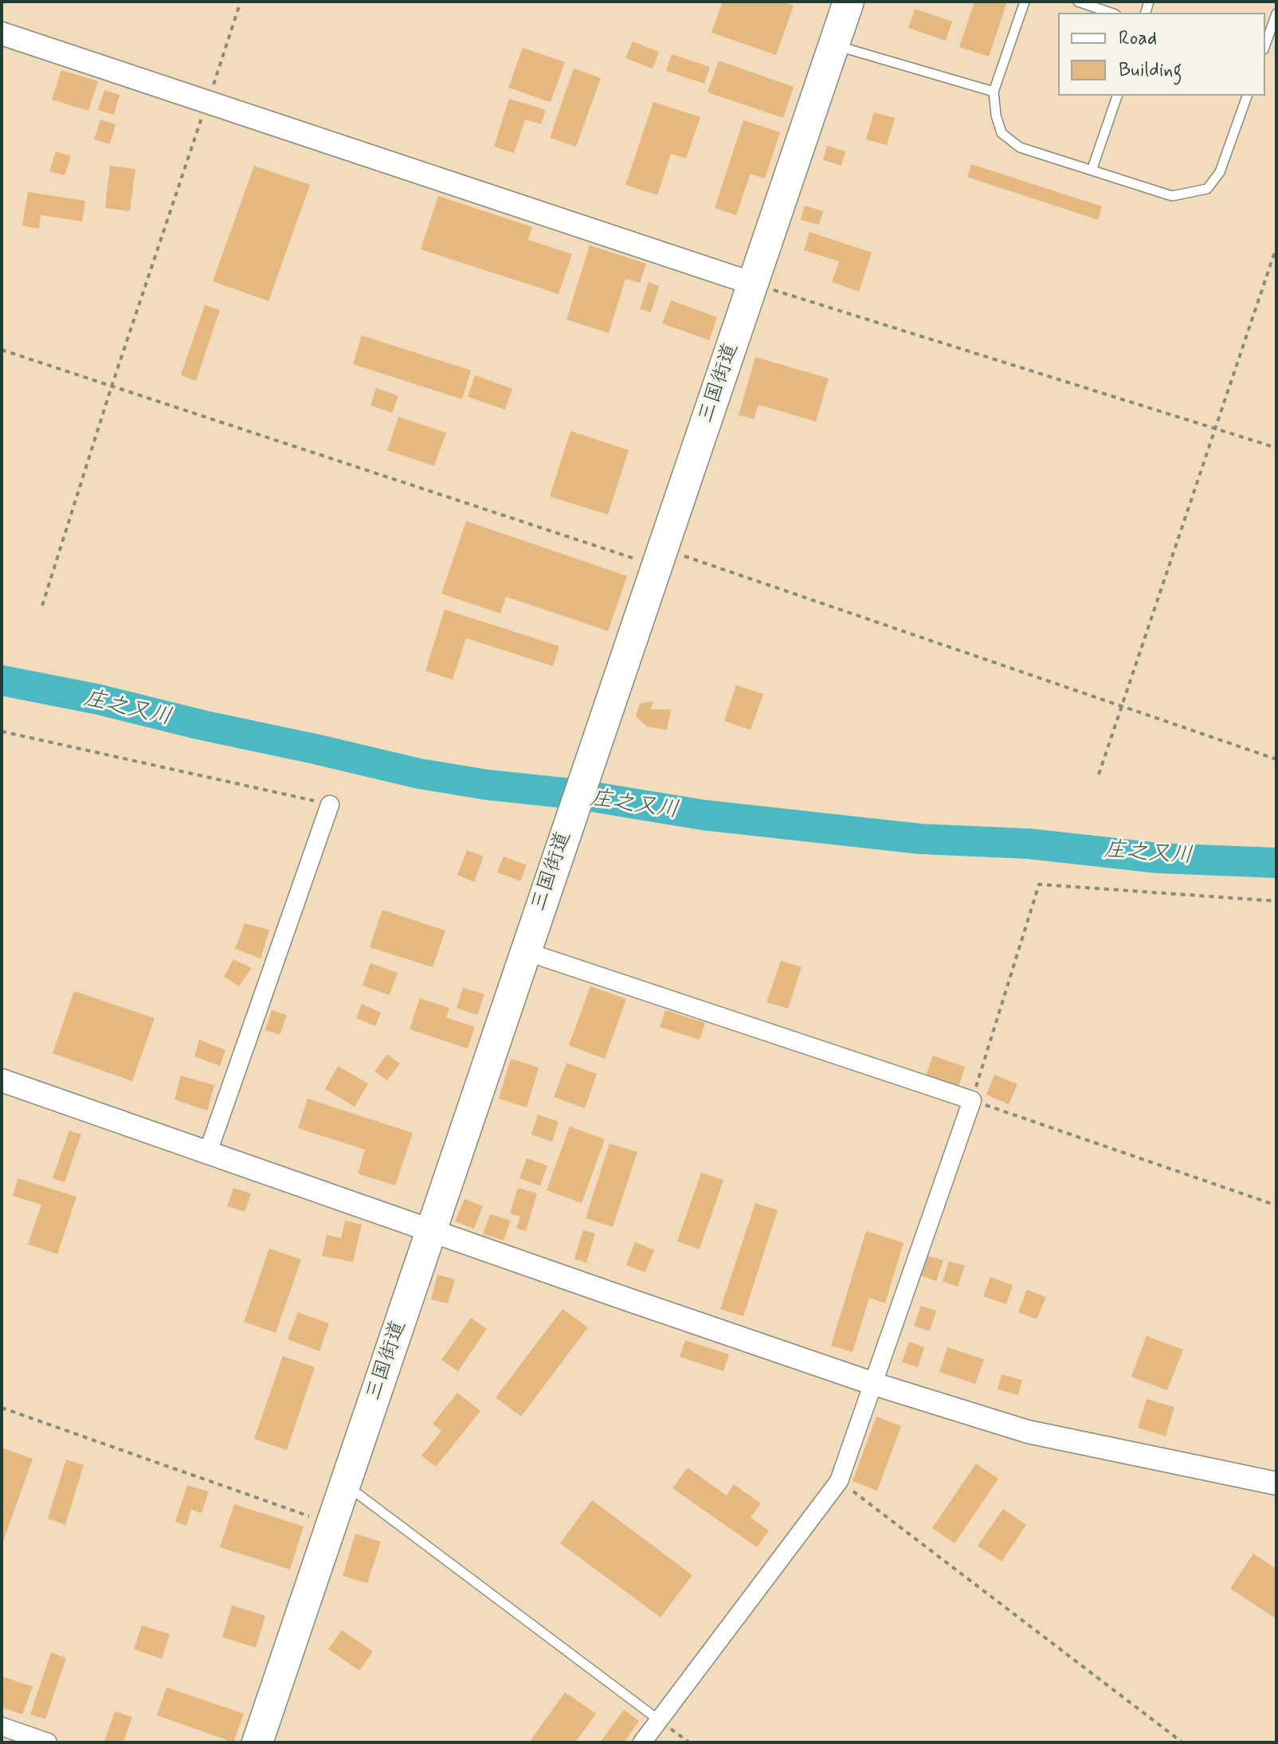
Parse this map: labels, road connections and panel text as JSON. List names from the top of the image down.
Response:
{
  "streets": {
    "highway": ["三国街道"]
  },
  "water": ["庄之又川"],
  "legend": ["Road", "Building"]
}
